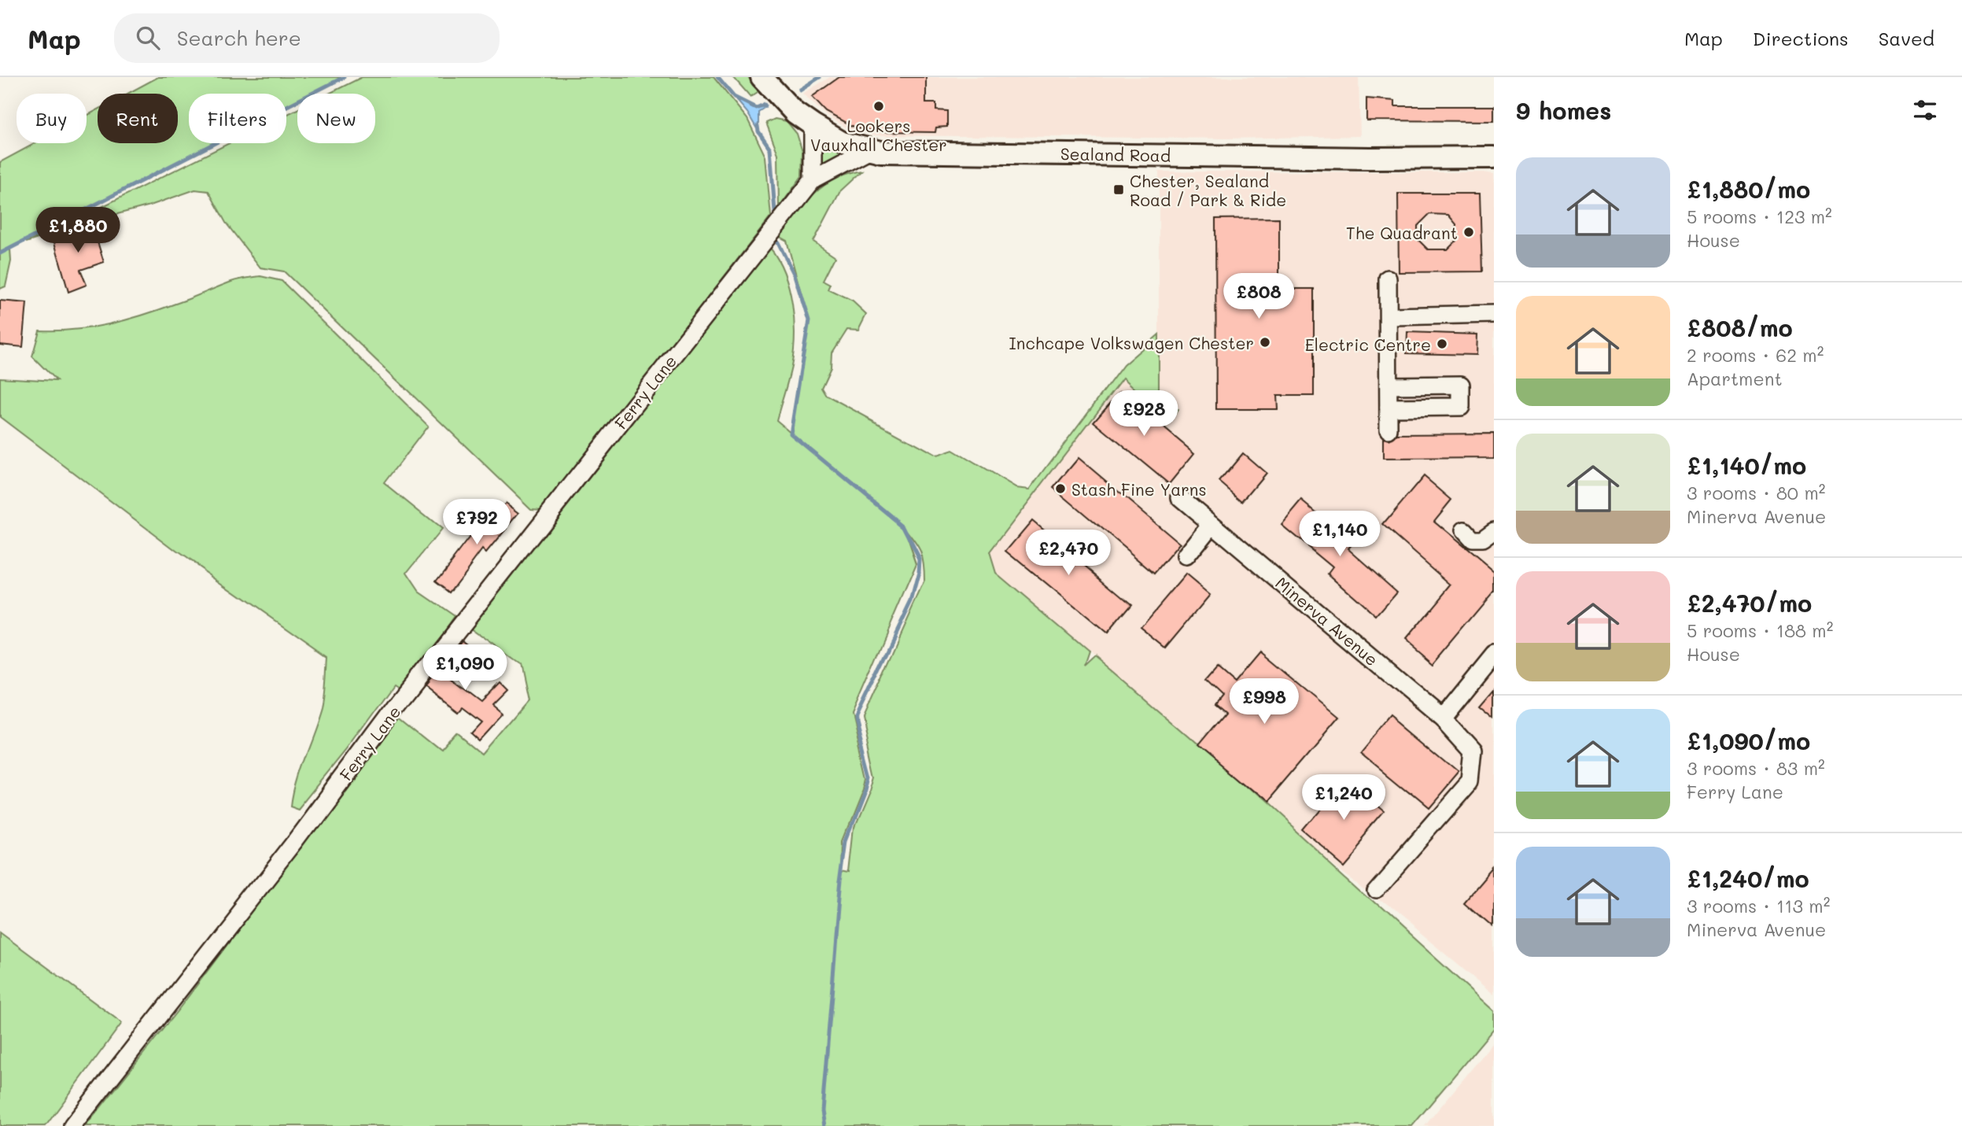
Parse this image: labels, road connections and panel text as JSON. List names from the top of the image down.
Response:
{
  "streets": {
    "main road": ["Sealand Road"],
    "street": ["Ferry Lane", "Minerva Avenue"]
  },
  "crossings": [
    ["Sealand Road", "Ferry Lane"]
  ],
  "places": {
    "other": [
      "Lookers Vauxhall Chester",
      "The Quadrant",
      "Inchcape Volkswagen Chester",
      "Electric Centre",
      "Stash Fine Yarns"
    ],
    "transit": ["Chester, Sealand Road / Park & Ride"]
  },
  "page": {
    "header": "Map",
    "search": "Search here",
    "nav": ["Map", "Directions", "Saved"],
    "heading": "9 homes",
    "chip": [
      "Buy",
      "Rent",
      "Filters",
      "New"
    ],
    "list": [
      {
        "name": "£1,880/mo",
        "note": "5 rooms · 123 m² · House"
      },
      {
        "name": "£808/mo",
        "note": "2 rooms · 62 m² · Apartment"
      },
      {
        "name": "£1,140/mo",
        "note": "3 rooms · 80 m² · Minerva Avenue"
      },
      {
        "name": "£2,470/mo",
        "note": "5 rooms · 188 m² · House"
      },
      {
        "name": "£1,090/mo",
        "note": "3 rooms · 83 m² · Ferry Lane"
      },
      {
        "name": "£1,240/mo",
        "note": "3 rooms · 113 m² · Minerva Avenue"
      }
    ],
    "price": [
      "£1,880",
      "£808",
      "£928",
      "£792",
      "£1,140",
      "£2,470",
      "£1,090",
      "£998",
      "£1,240"
    ]
  }
}
